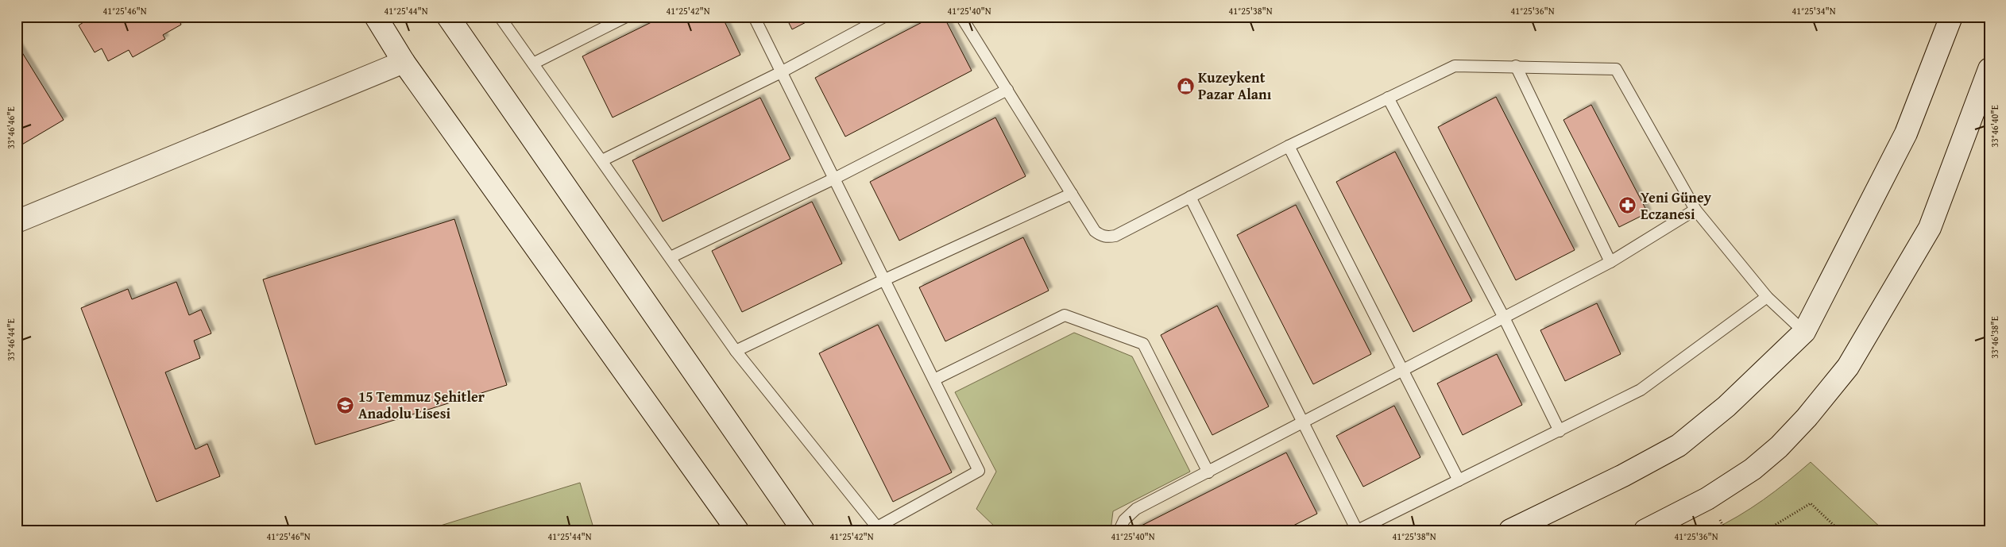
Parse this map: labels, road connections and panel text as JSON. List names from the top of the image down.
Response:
{
  "places": {
    "shop": ["Kuzeykent Pazar Alanı"],
    "pharmacy": ["Yeni Güney Eczanesi"],
    "school or university": ["15 Temmuz Şehitler Anadolu Lisesi"]
  },
  "coordinates": [
    "41°25'46\"N",
    "41°25'44\"N",
    "41°25'42\"N",
    "41°25'40\"N",
    "41°25'38\"N",
    "41°25'36\"N",
    "41°25'34\"N",
    "33°46'40\"E",
    "33°46'46\"E",
    "33°46'38\"E",
    "33°46'44\"E"
  ]
}
